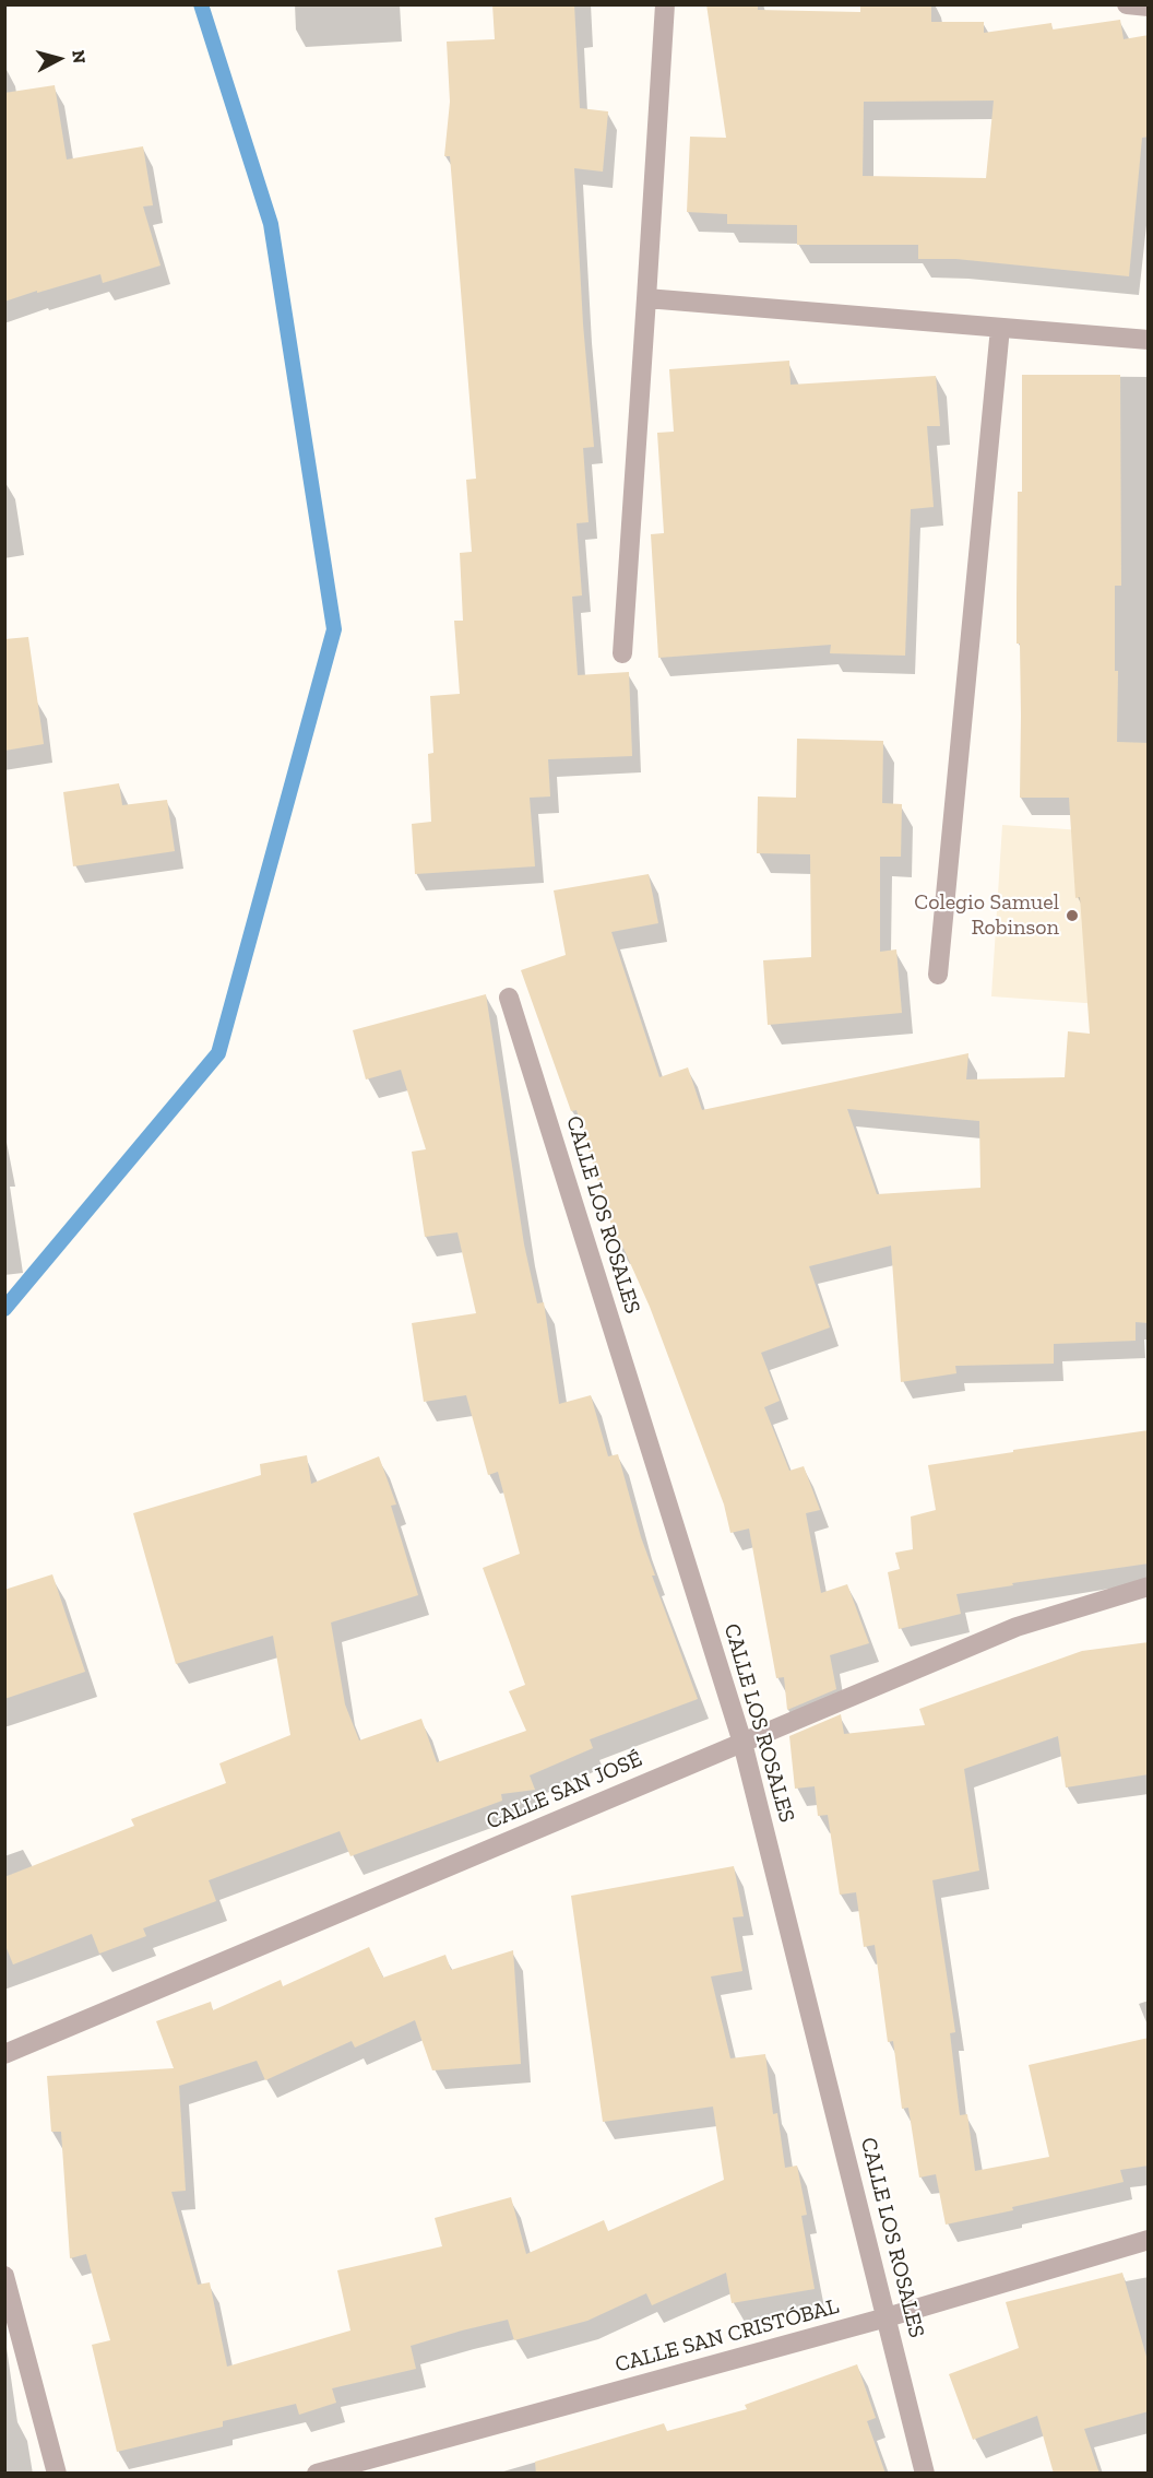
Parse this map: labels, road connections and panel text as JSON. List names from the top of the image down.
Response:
{
  "streets": {
    "street": ["CALLE LOS ROSALES", "CALLE SAN JOSÉ", "CALLE SAN CRISTÓBAL"]
  },
  "crossings": [
    ["CALLE LOS ROSALES", "CALLE SAN JOSÉ"],
    ["CALLE LOS ROSALES", "CALLE SAN CRISTÓBAL"]
  ],
  "places": ["Colegio Samuel Robinson"],
  "north": "right"
}
